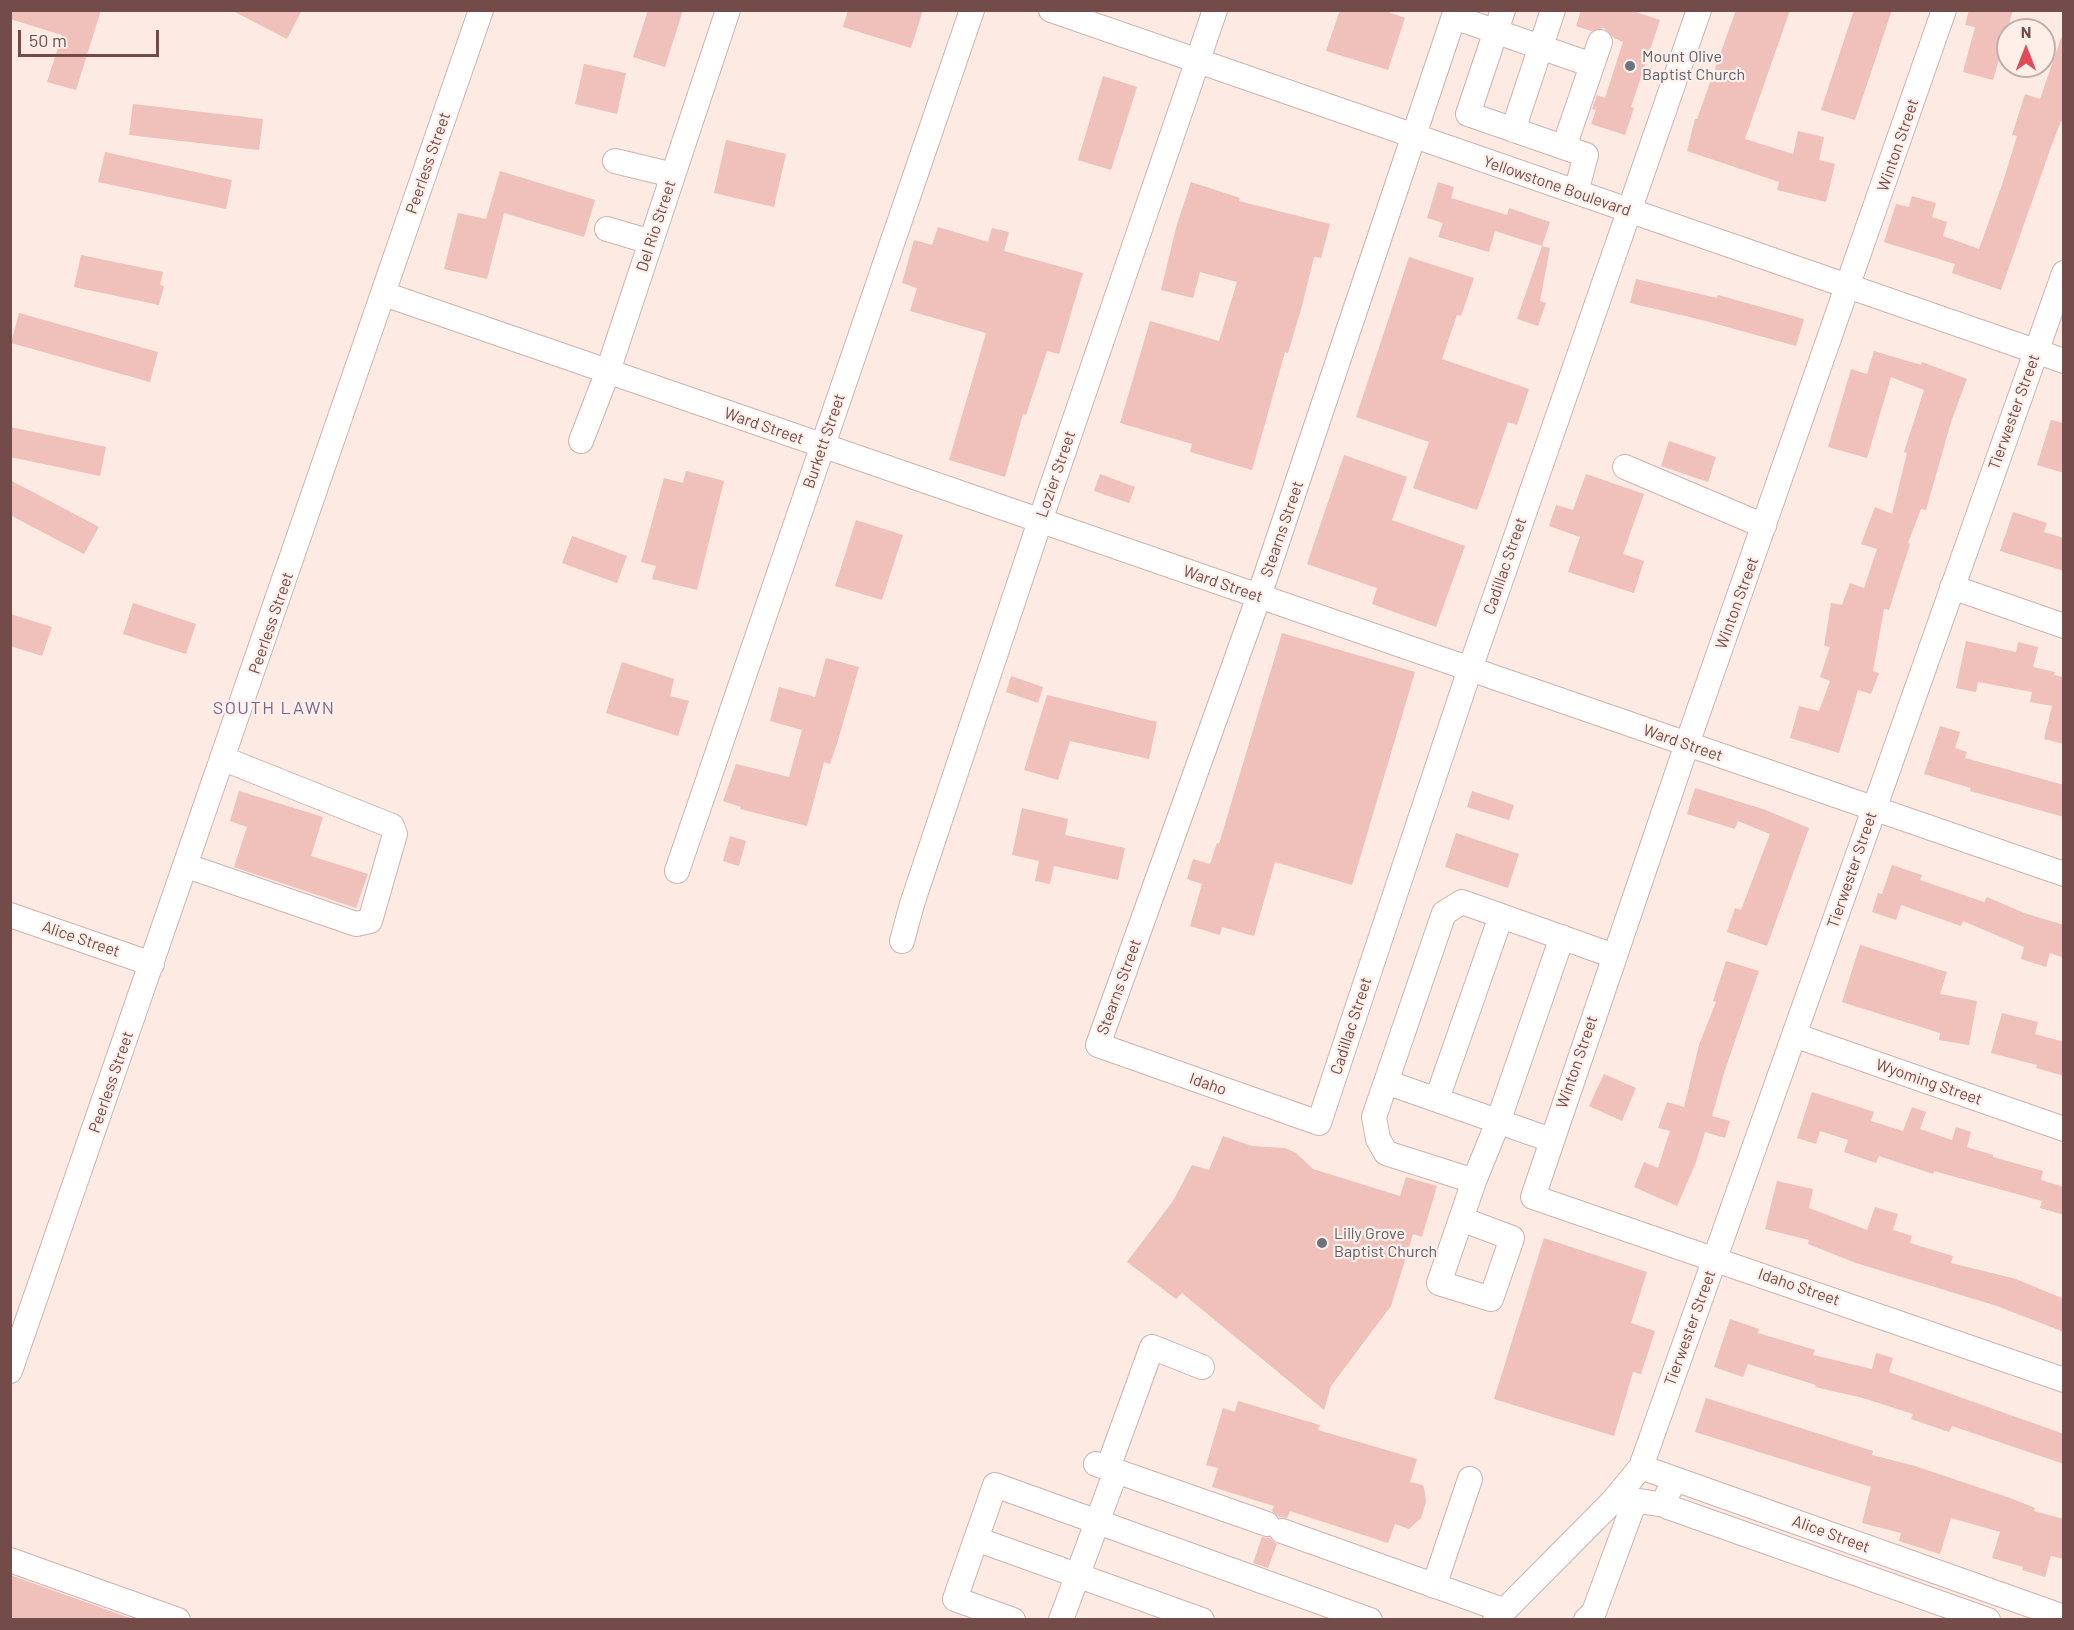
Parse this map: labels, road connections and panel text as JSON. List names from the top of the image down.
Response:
{
  "streets": {
    "street": [
      "Winton Street",
      "Peerless Street",
      "Yellowstone Boulevard",
      "Del Rio Street",
      "Tierwester Street",
      "Ward Street",
      "Burkett Street",
      "Lozier Street",
      "Stearns Street",
      "Cadillac Street",
      "Alice Street",
      "Wyoming Street",
      "Idaho",
      "Idaho Street"
    ]
  },
  "crossings": [
    ["Winton Street", "Yellowstone Boulevard"],
    ["Winton Street", "Ward Street"],
    ["Winton Street", "Idaho Street"],
    ["Peerless Street", "Ward Street"],
    ["Peerless Street", "Alice Street"],
    ["Yellowstone Boulevard", "Tierwester Street"],
    ["Yellowstone Boulevard", "Lozier Street"],
    ["Yellowstone Boulevard", "Stearns Street"],
    ["Yellowstone Boulevard", "Cadillac Street"],
    ["Del Rio Street", "Ward Street"],
    ["Tierwester Street", "Ward Street"],
    ["Tierwester Street", "Alice Street"],
    ["Tierwester Street", "Wyoming Street"],
    ["Tierwester Street", "Idaho Street"],
    ["Ward Street", "Burkett Street"],
    ["Ward Street", "Lozier Street"],
    ["Ward Street", "Stearns Street"],
    ["Ward Street", "Cadillac Street"],
    ["Stearns Street", "Idaho"],
    ["Cadillac Street", "Idaho"]
  ],
  "districts": ["SOUTH LAWN"],
  "places": ["Mount Olive Baptist Church", "Lilly Grove Baptist Church"],
  "scale_bar": "50 m",
  "north": "top"
}
